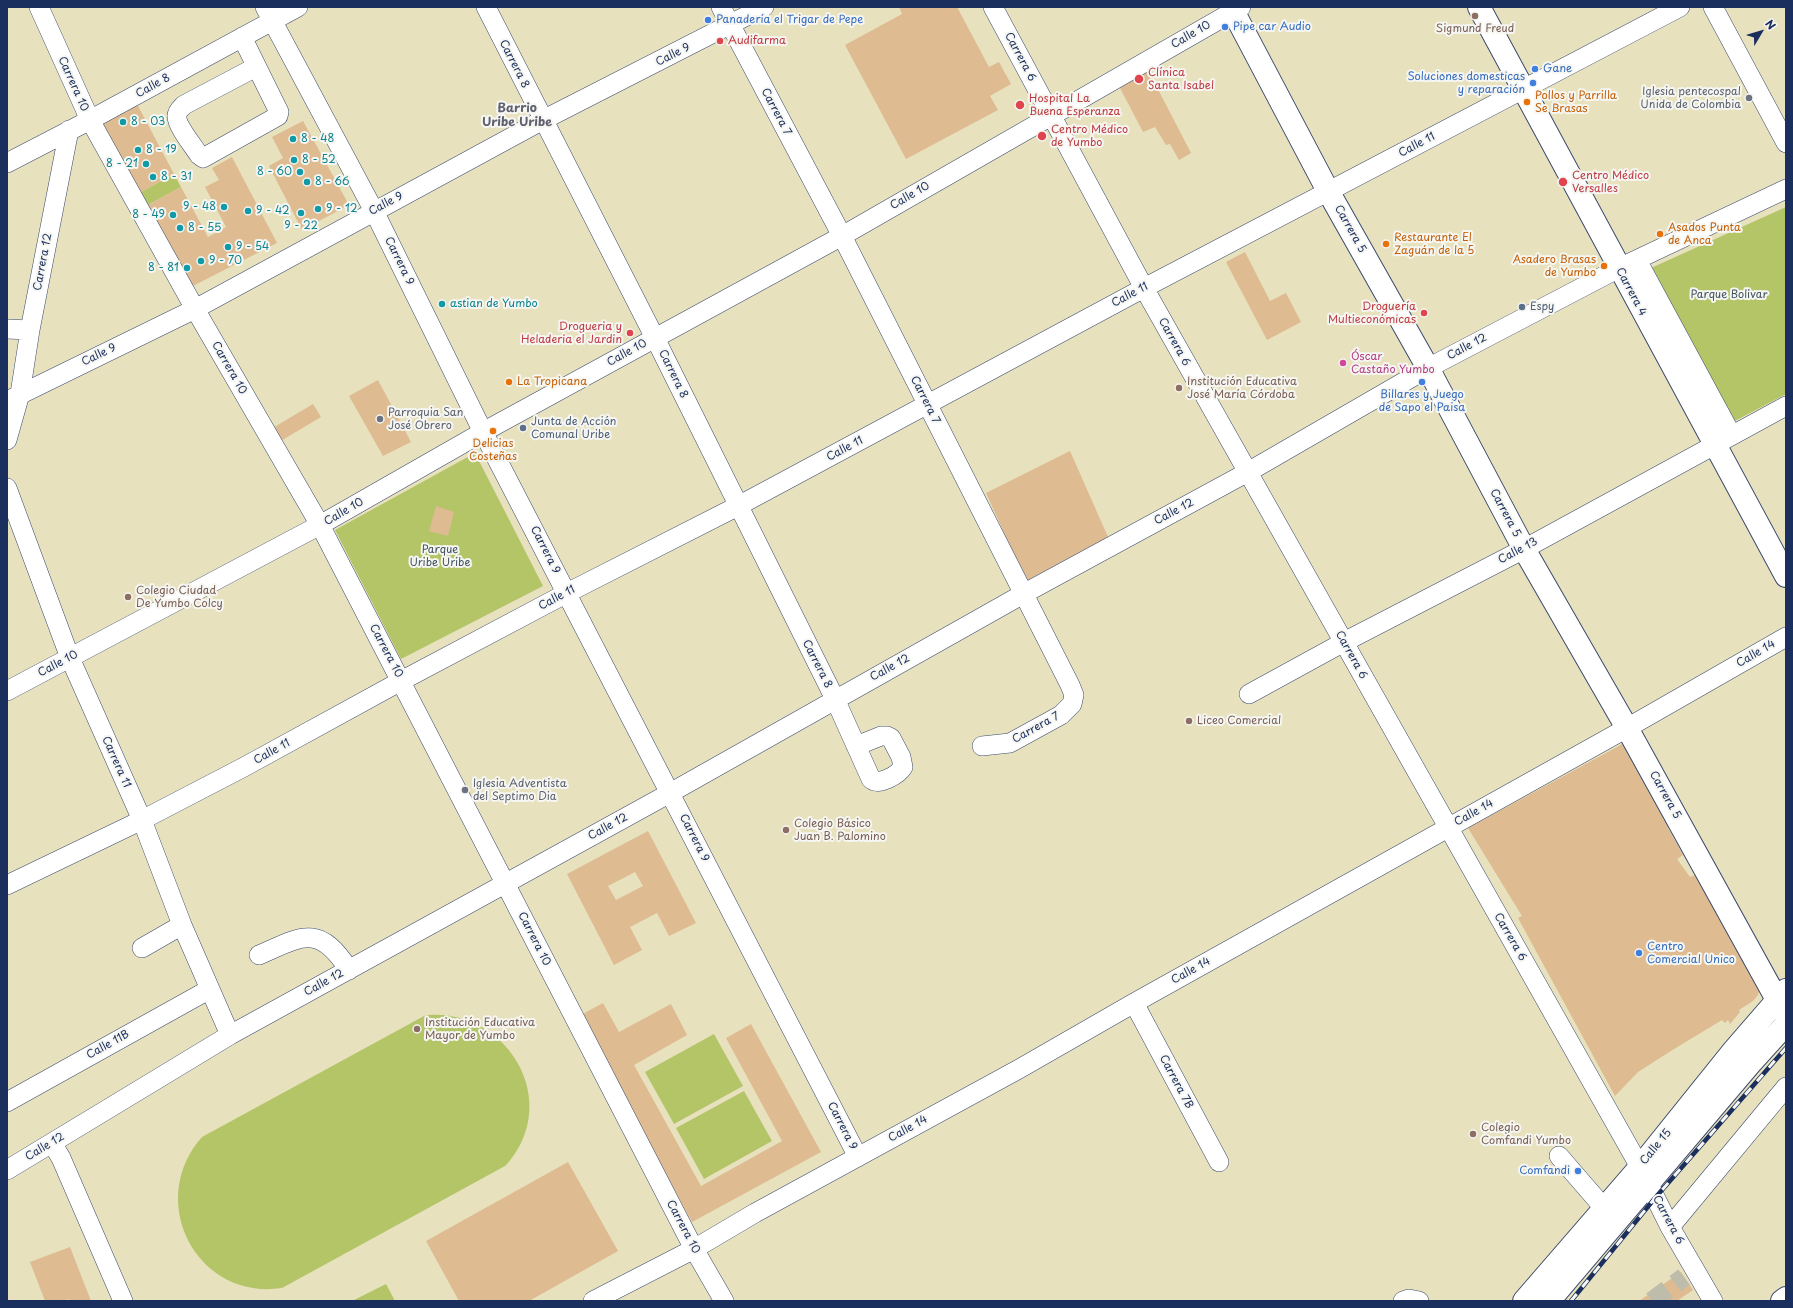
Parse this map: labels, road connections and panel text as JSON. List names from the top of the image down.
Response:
{
  "streets": {
    "main road": ["Carrera 5", "Carrera 4", "Calle 15"],
    "street": [
      "Calle 10",
      "Calle 9",
      "Carrera 6",
      "Carrera 8",
      "Carrera 10",
      "Calle 8",
      "Carrera 7",
      "Calle 11",
      "Carrera 9",
      "Carrera 12",
      "Calle 12",
      "Calle 13",
      "Calle 14",
      "Carrera 11",
      "Calle 11B",
      "Carrera 7B"
    ]
  },
  "crossings": [
    ["Calle 10", "Carrera 6"],
    ["Calle 10", "Carrera 8"],
    ["Calle 10", "Carrera 10"],
    ["Calle 10", "Carrera 7"],
    ["Calle 10", "Carrera 5"],
    ["Calle 10", "Carrera 9"],
    ["Calle 10", "Carrera 11"],
    ["Calle 9", "Carrera 8"],
    ["Calle 9", "Carrera 10"],
    ["Calle 9", "Carrera 7"],
    ["Calle 9", "Carrera 9"],
    ["Calle 9", "Carrera 12"],
    ["Carrera 6", "Calle 11"],
    ["Carrera 6", "Calle 12"],
    ["Carrera 6", "Calle 13"],
    ["Carrera 6", "Calle 14"],
    ["Carrera 6", "Calle 15"],
    ["Carrera 8", "Calle 11"],
    ["Carrera 8", "Calle 12"],
    ["Carrera 10", "Calle 8"],
    ["Carrera 10", "Calle 11"],
    ["Carrera 10", "Calle 12"],
    ["Carrera 10", "Calle 14"],
    ["Calle 8", "Carrera 9"],
    ["Calle 8", "Carrera 12"],
    ["Carrera 7", "Calle 11"],
    ["Carrera 7", "Calle 12"],
    ["Calle 11", "Carrera 5"],
    ["Calle 11", "Carrera 9"],
    ["Calle 11", "Carrera 4"],
    ["Calle 11", "Carrera 11"],
    ["Carrera 5", "Calle 12"],
    ["Carrera 5", "Calle 13"],
    ["Carrera 5", "Calle 14"],
    ["Carrera 5", "Calle 15"],
    ["Carrera 9", "Calle 12"],
    ["Carrera 9", "Calle 14"],
    ["Carrera 4", "Calle 12"],
    ["Carrera 4", "Calle 13"],
    ["Calle 12", "Carrera 11"],
    ["Calle 14", "Carrera 7B"],
    ["Carrera 11", "Calle 11B"]
  ],
  "districts": ["Barrio Uribe Uribe"],
  "parks": ["Parque Bolivar", "Parque Uribe Uribe"],
  "places": [
    "Sigmund Freud",
    "Panadería el Trigar de Pepe",
    "Pipe car Audio",
    "Audifarma",
    "Gane",
    "Clínica Santa Isabel",
    "Soluciones domesticas y reparación",
    "Iglesia pentecospal Unida de Colombia",
    "Pollos y Parrilla Se Brasas",
    "Hospital La Buena Esperanza",
    "8 - 03",
    "Centro Médico de Yumbo",
    "8 - 48",
    "8 - 19",
    "8 - 52",
    "8 - 21",
    "8 - 60",
    "8 - 31",
    "8 - 66",
    "Centro Médico Versalles",
    "9 - 48",
    "9 - 12",
    "9 - 42",
    "9 - 22",
    "8 - 49",
    "8 - 55",
    "Asados Punta de Anca",
    "Restaurante El Zaguán de la 5",
    "9 - 54",
    "9 - 70",
    "Asadero Brasas de Yumbo",
    "8 - 81",
    "astian de Yumbo",
    "Espy",
    "Droguería Multieconómicas",
    "Drogueria y Heladeria el Jardin",
    "Óscar Castaño Yumbo",
    "La Tropicana",
    "Billares y Juego de Sapo el Paisa",
    "Institución Educativa José María Córdoba",
    "Parroquia San José Obrero",
    "Junta de Acción Comunal Uribe",
    "Delicias Costeñas",
    "Colegio Ciudad De Yumbo Colcy",
    "Liceo Comercial",
    "Iglesia Adventista del Septimo Dia",
    "Colegio Básico Juan B. Palomino",
    "Centro Comercial Unico",
    "Institución Educativa Mayor de Yumbo",
    "Colegio Comfandi Yumbo",
    "Comfandi"
  ],
  "north": "top right"
}
